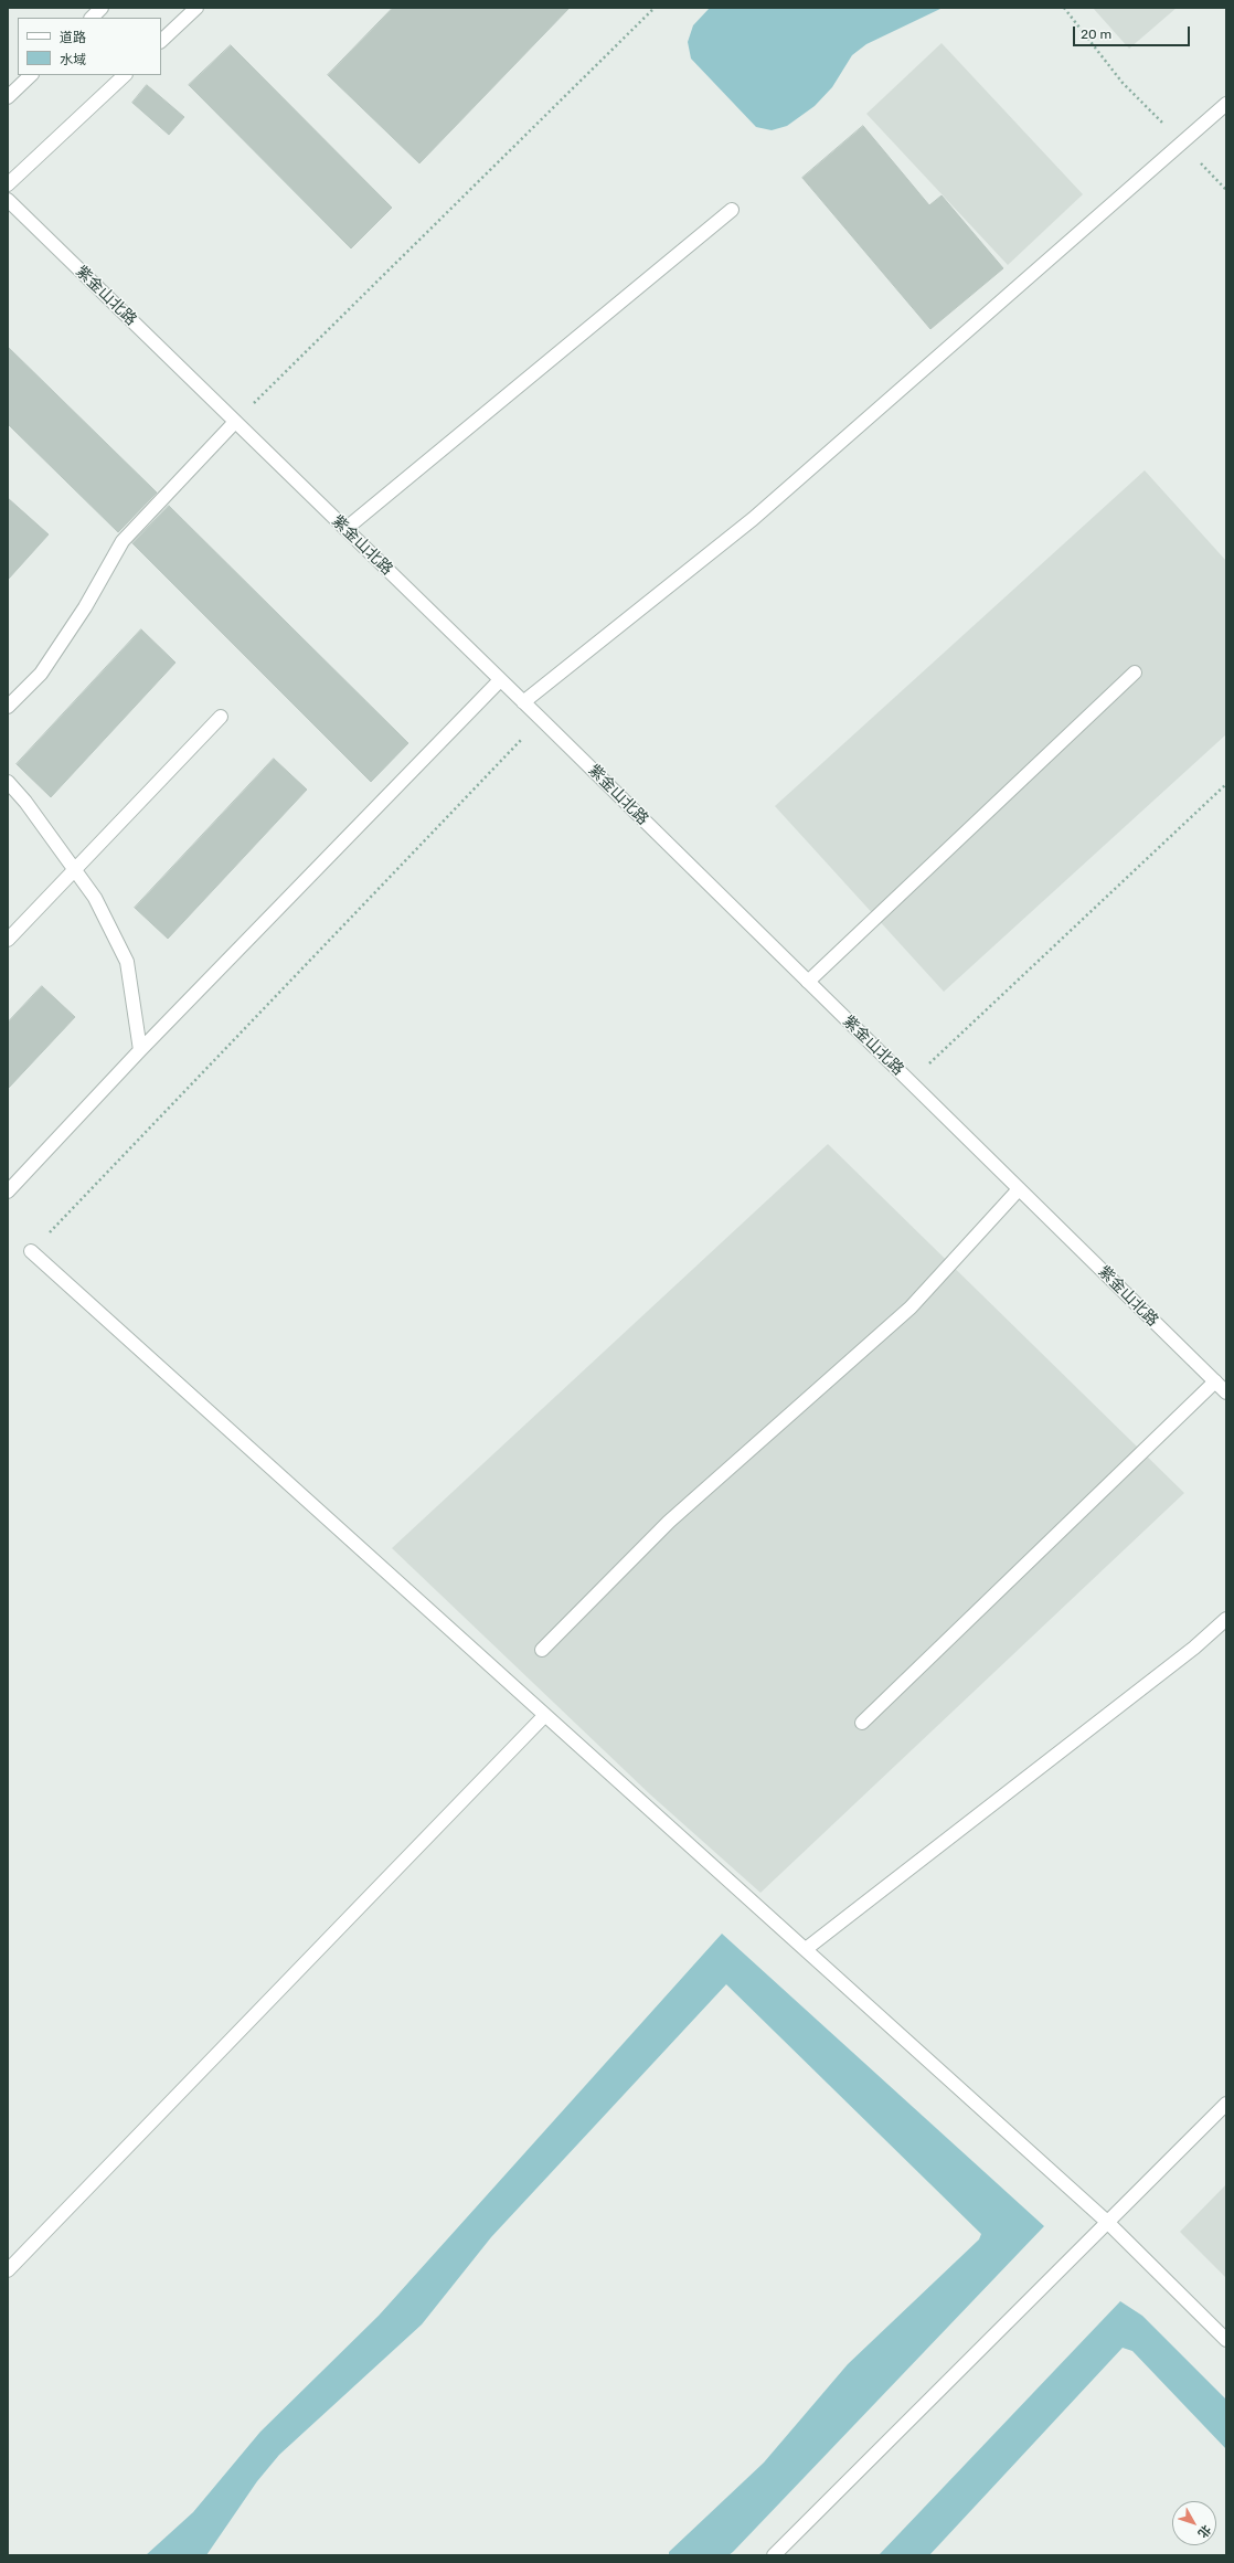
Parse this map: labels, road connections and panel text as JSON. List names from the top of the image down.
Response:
{
  "streets": {
    "street": ["紫金山北路"]
  },
  "legend": ["道路", "水域"],
  "scale_bar": "20 m",
  "north": "bottom right"
}
